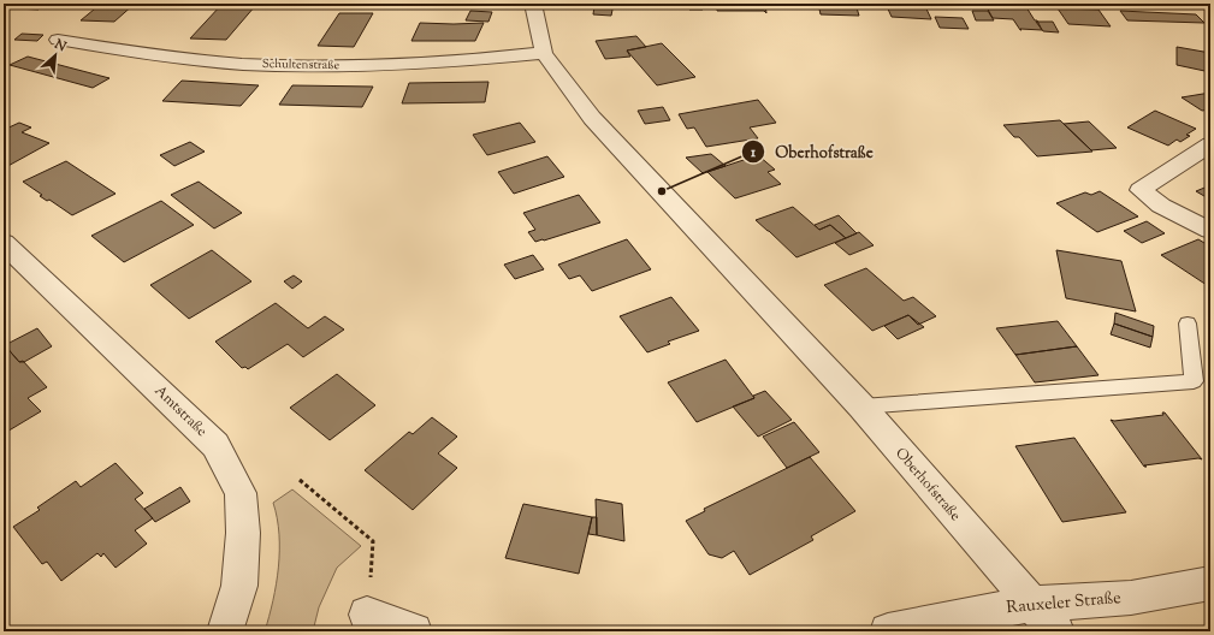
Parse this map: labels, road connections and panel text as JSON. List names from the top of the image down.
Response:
{
  "streets": {
    "street": [
      "Schultenstraße",
      "Amtstraße",
      "Oberhofstraße",
      "Rauxeler Straße"
    ]
  },
  "crossings": [
    ["Schultenstraße", "Oberhofstraße"],
    ["Oberhofstraße", "Rauxeler Straße"]
  ],
  "places": ["Oberhofstraße"],
  "north": "top right"
}
